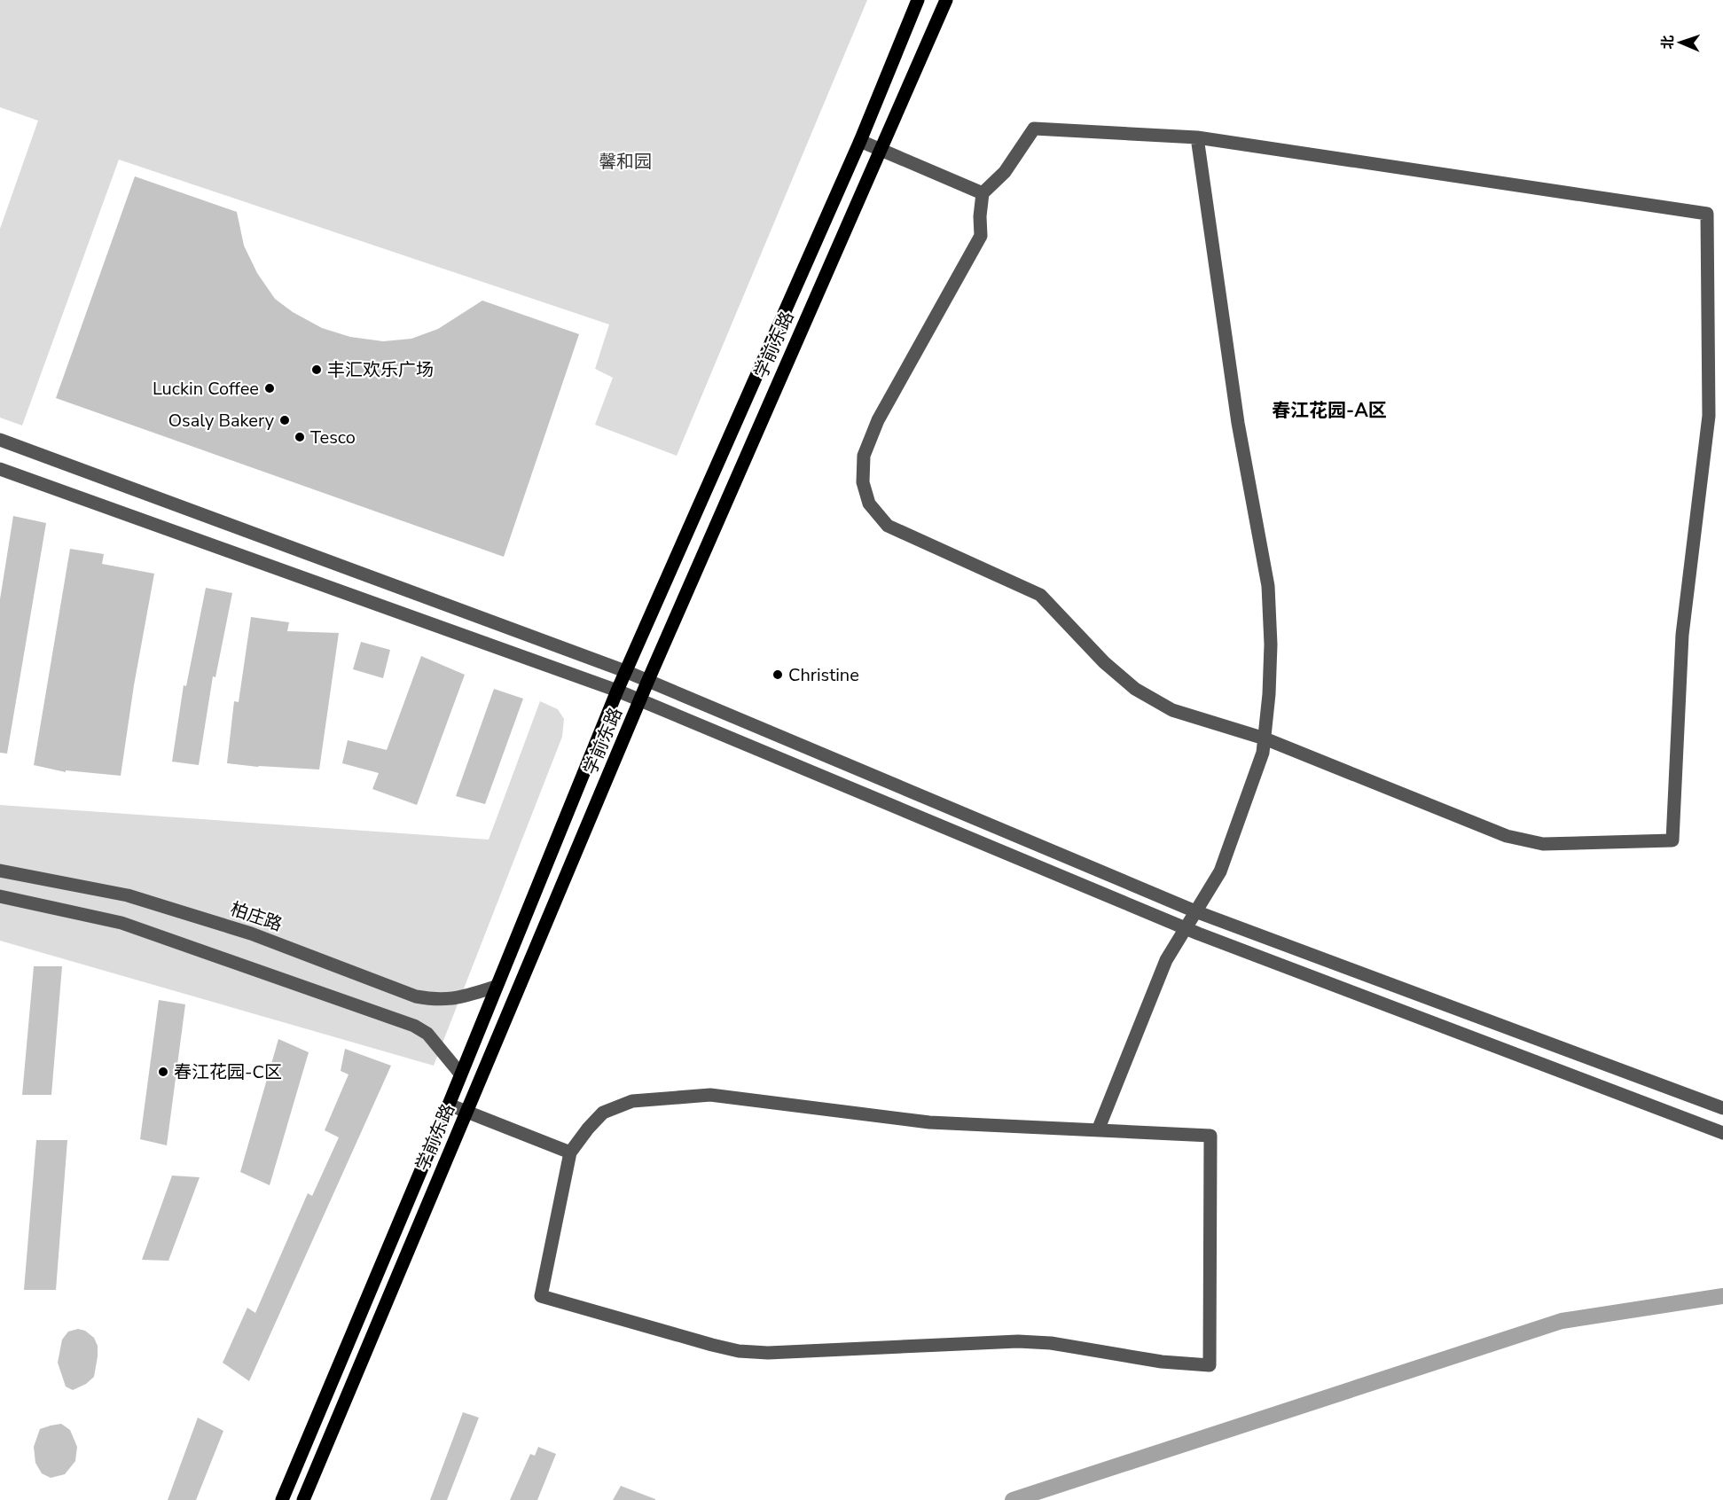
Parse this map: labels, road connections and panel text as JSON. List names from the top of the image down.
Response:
{
  "streets": {
    "main road": ["学前东路"],
    "street": ["柏庄路"]
  },
  "crossings": [
    ["学前东路", "柏庄路"]
  ],
  "districts": ["春江花园-A区"],
  "parks": ["馨和园"],
  "places": [
    "丰汇欢乐广场",
    "Luckin Coffee",
    "Osaly Bakery",
    "Tesco",
    "Christine",
    "春江花园-C区"
  ],
  "north": "left"
}
